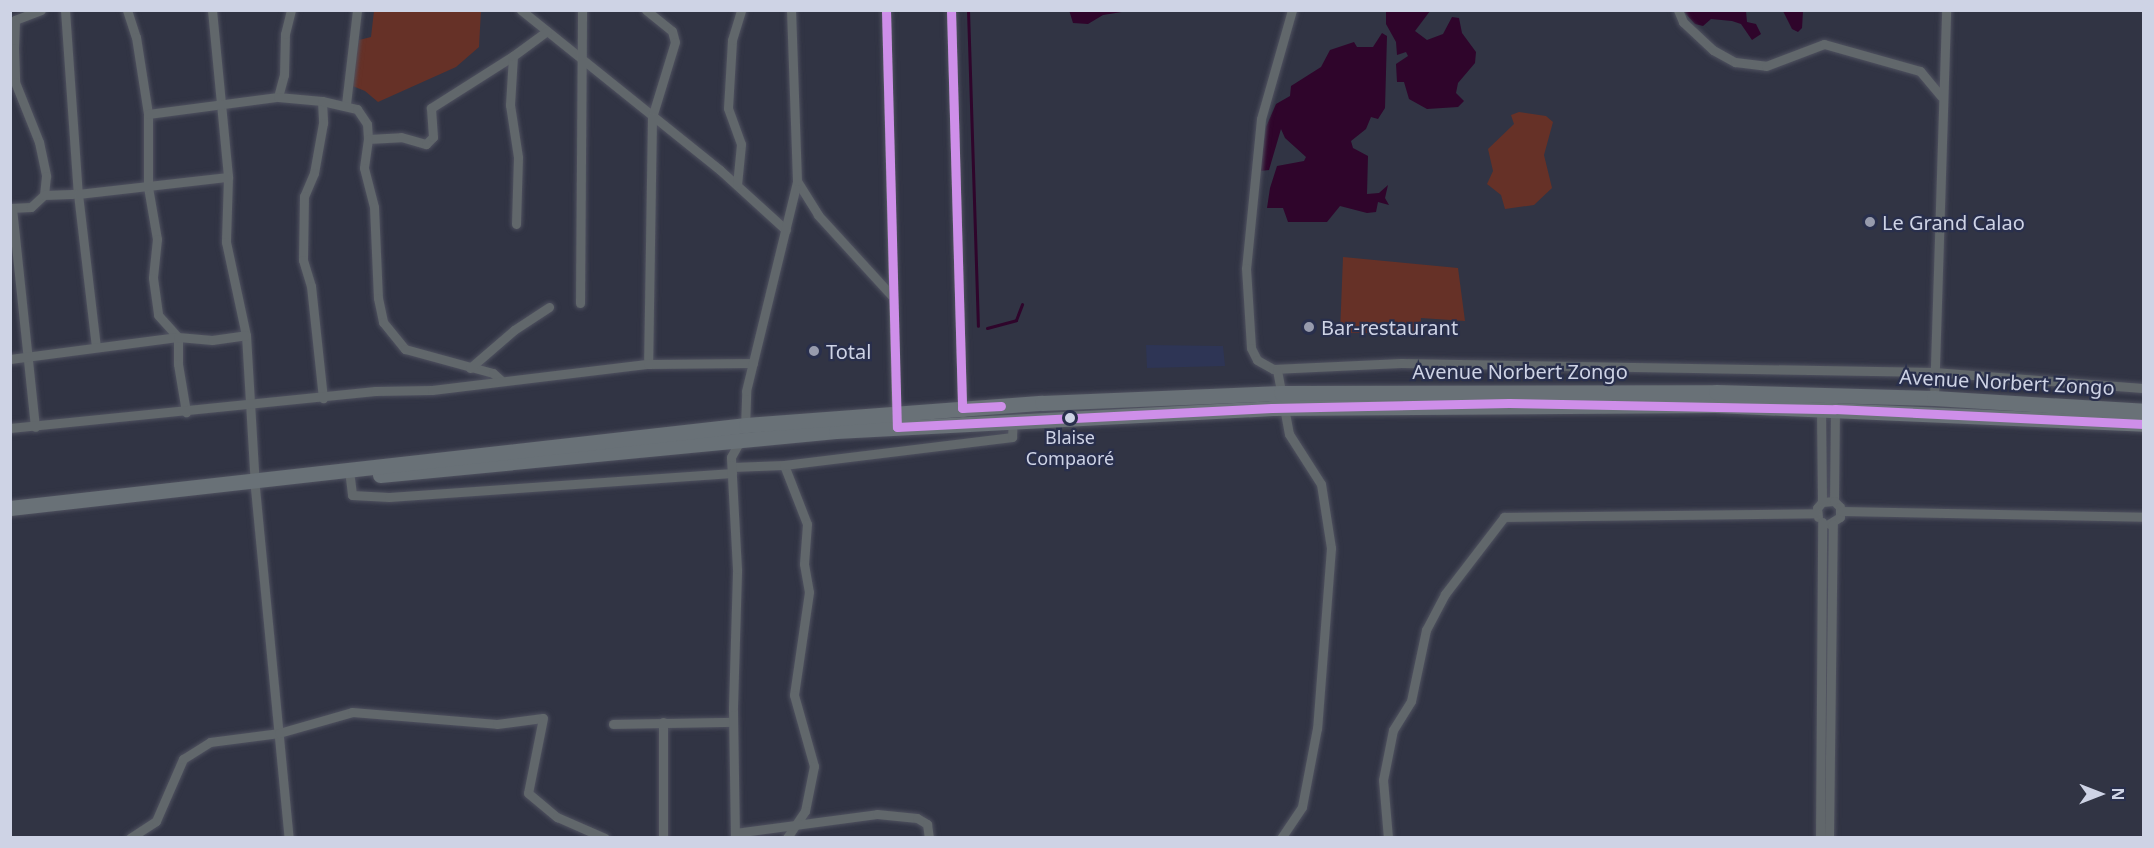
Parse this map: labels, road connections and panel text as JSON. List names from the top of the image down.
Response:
{
  "streets": {
    "main road": ["Avenue Norbert Zongo"]
  },
  "places": [
    "Le Grand Calao",
    "Bar-restaurant",
    "Total",
    "Blaise Compaoré"
  ],
  "north": "right"
}
